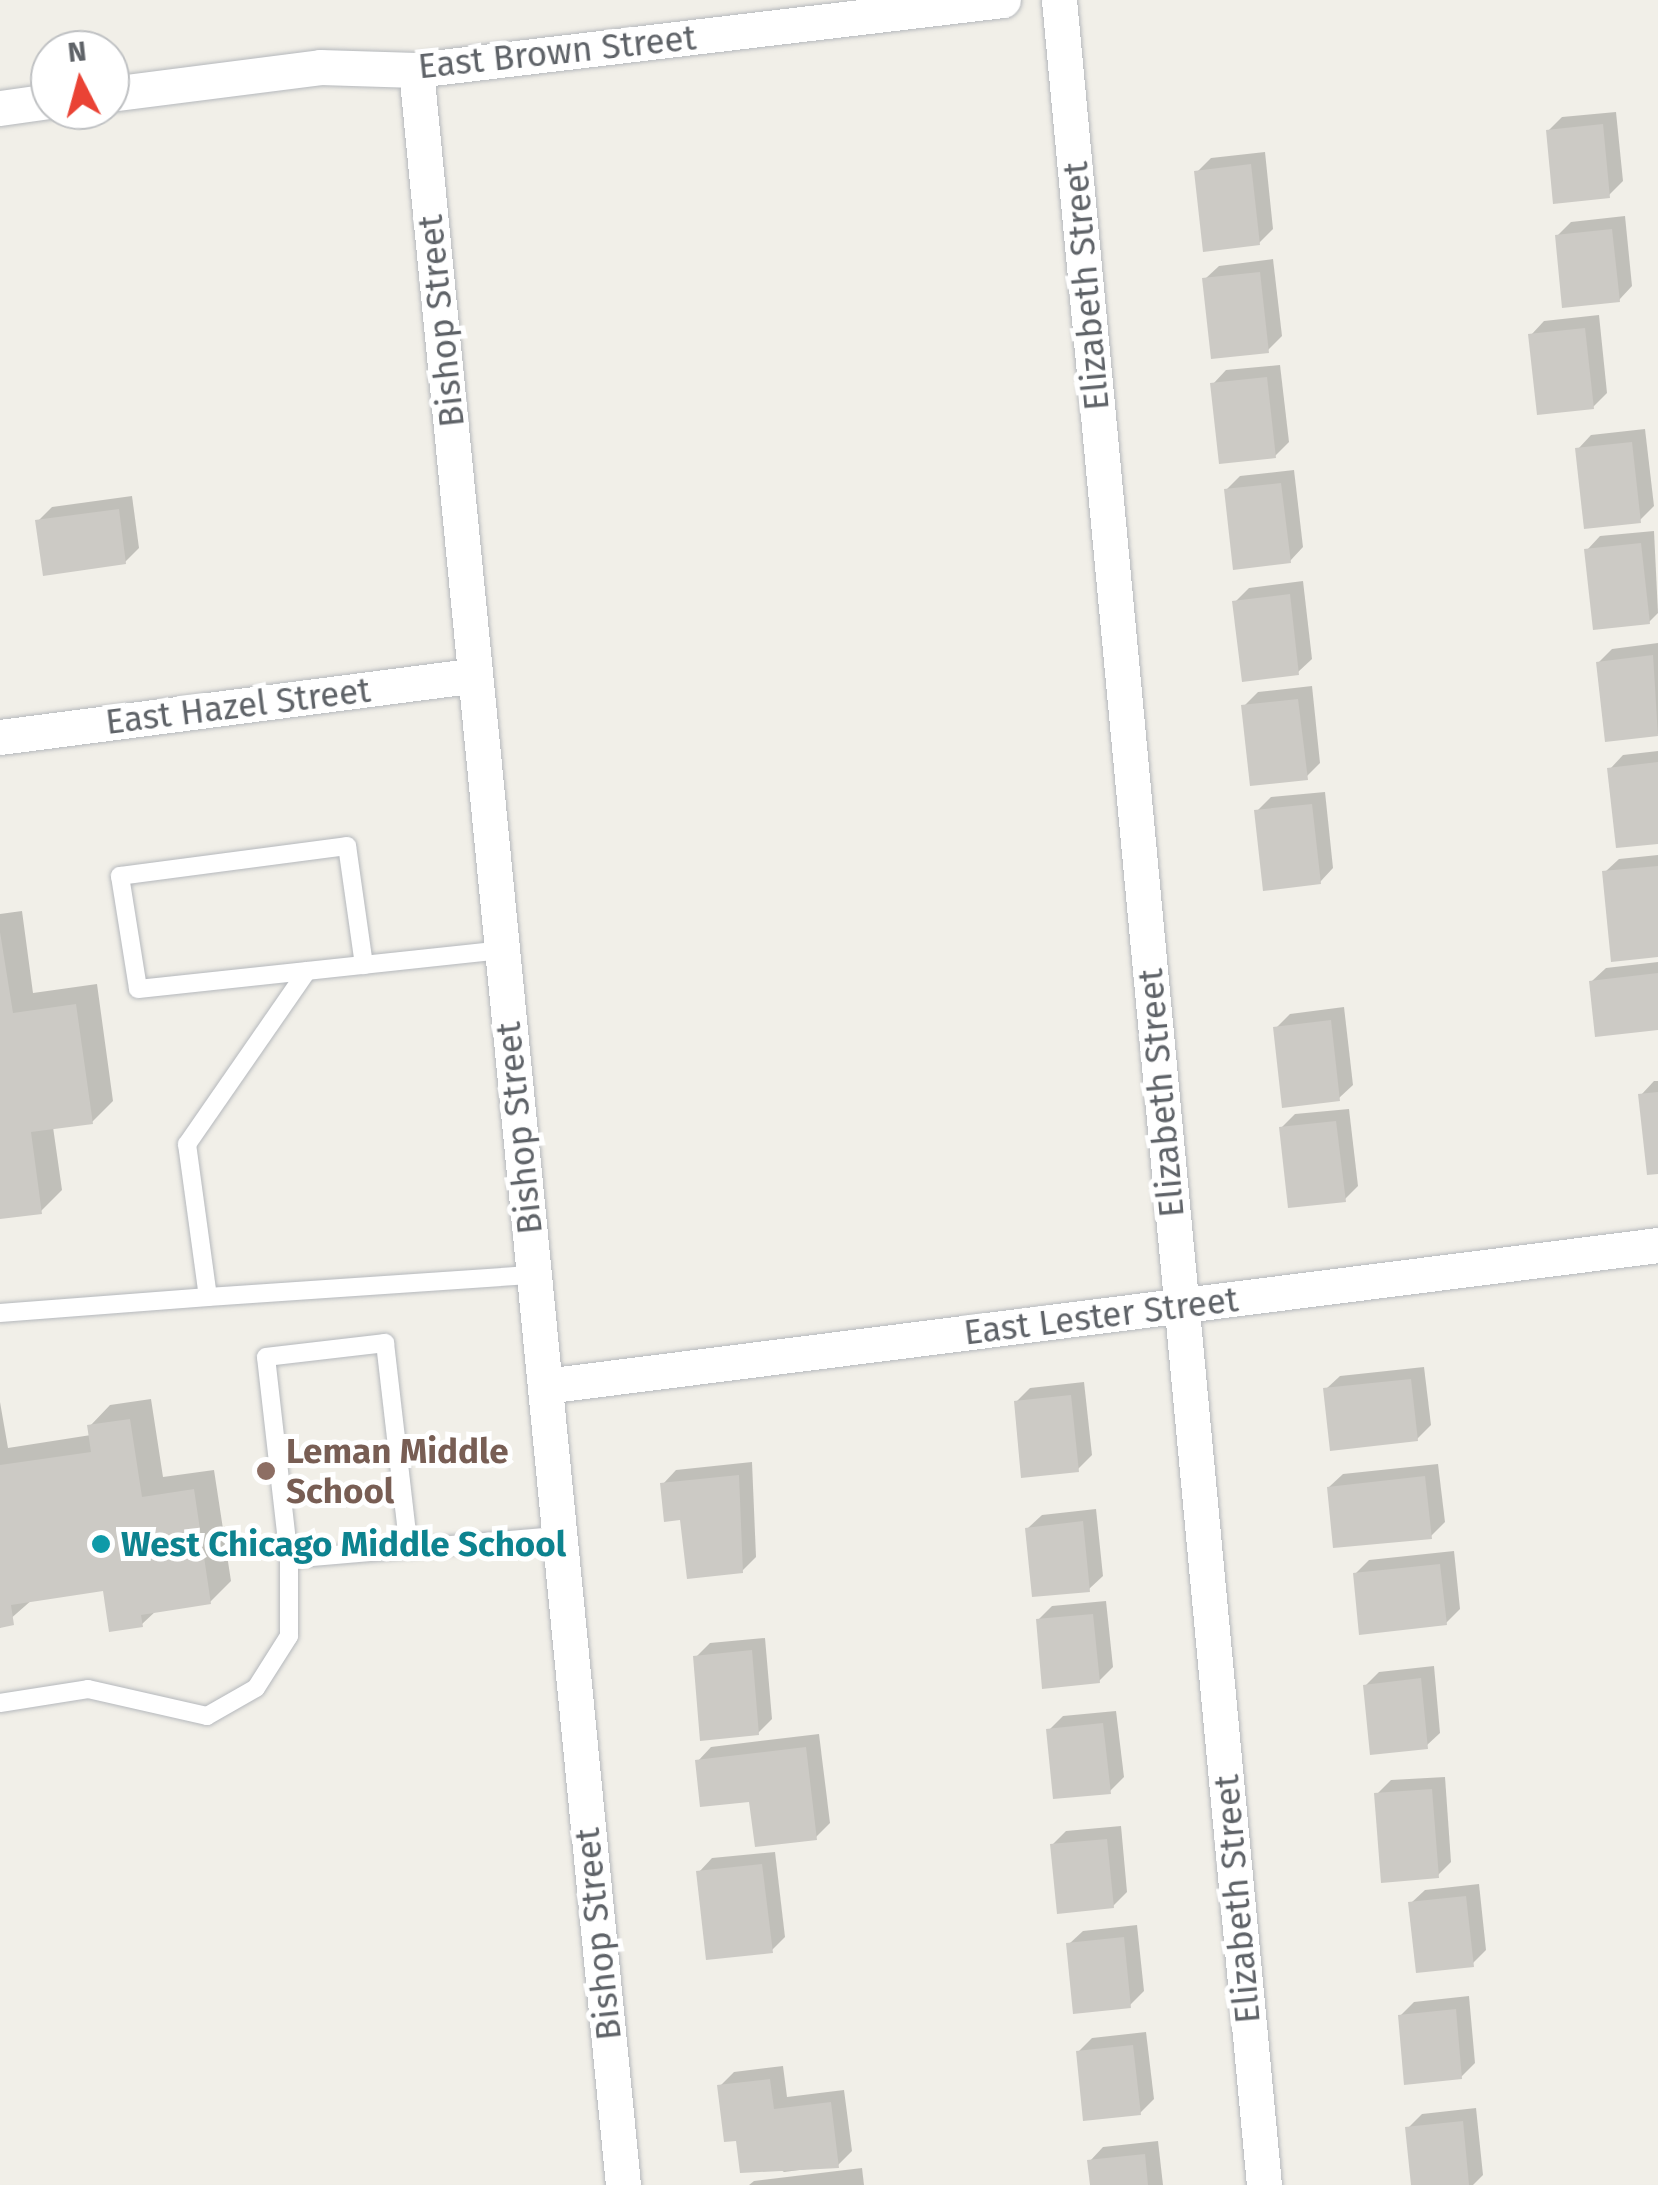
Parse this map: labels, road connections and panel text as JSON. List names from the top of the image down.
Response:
{
  "streets": {
    "street": [
      "East Brown Street",
      "Elizabeth Street",
      "Bishop Street",
      "East Hazel Street",
      "East Lester Street"
    ]
  },
  "crossings": [
    ["East Brown Street", "Bishop Street"],
    ["Elizabeth Street", "East Lester Street"],
    ["Bishop Street", "East Hazel Street"],
    ["Bishop Street", "East Lester Street"]
  ],
  "places": ["Leman Middle School", "West Chicago Middle School"],
  "north": "top"
}
